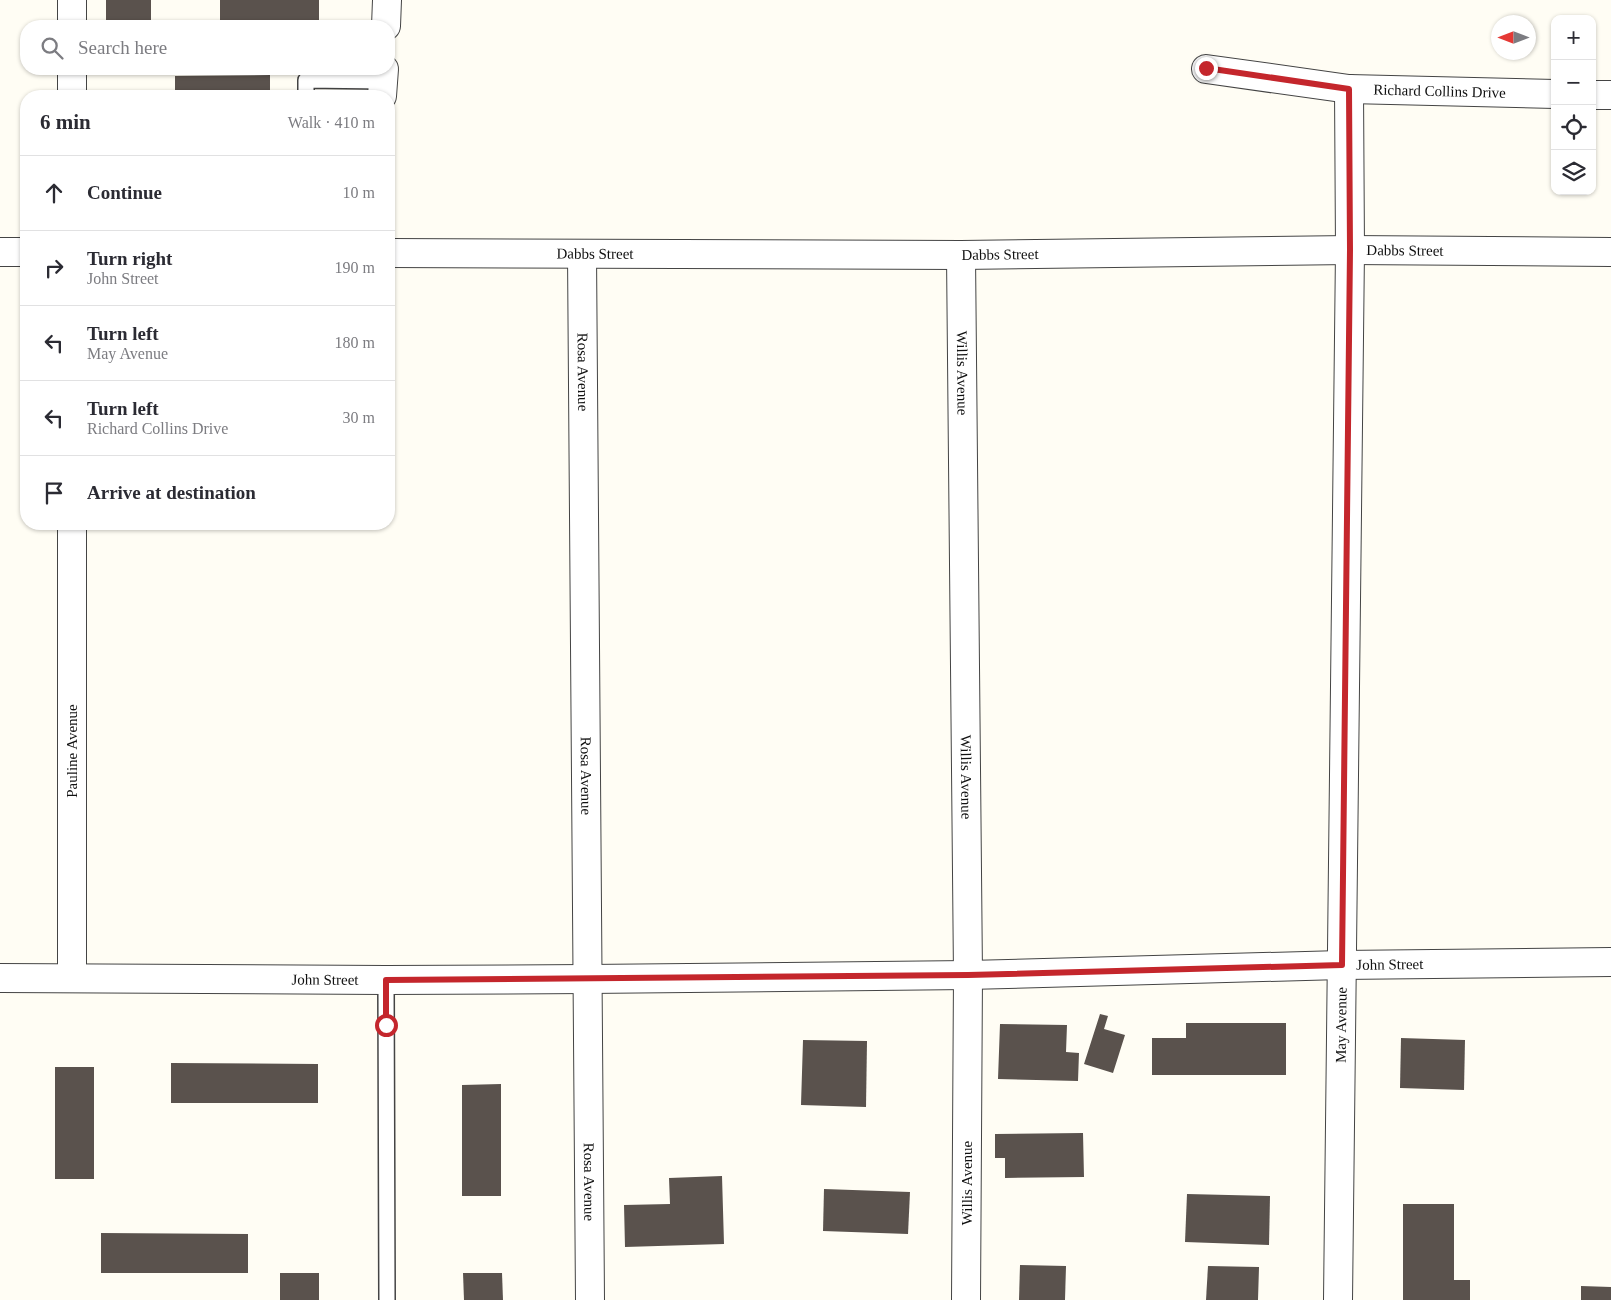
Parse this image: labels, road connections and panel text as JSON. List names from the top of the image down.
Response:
{
  "streets": {
    "street": [
      "Richard Collins Drive",
      "Dabbs Street",
      "Rosa Avenue",
      "Willis Avenue",
      "Pauline Avenue",
      "John Street",
      "May Avenue"
    ]
  },
  "crossings": [
    ["Richard Collins Drive", "May Avenue"],
    ["Dabbs Street", "Rosa Avenue"],
    ["Dabbs Street", "Willis Avenue"],
    ["Dabbs Street", "May Avenue"],
    ["Rosa Avenue", "John Street"],
    ["Willis Avenue", "John Street"],
    ["Pauline Avenue", "John Street"],
    ["John Street", "May Avenue"]
  ],
  "north": "left",
  "page": {
    "map_buttons": ["+", "−"],
    "search": "Search here",
    "heading": ["6 min", "Walk · 410 m"],
    "list": [
      ["Continue", "10 m"],
      ["Turn right", "John Street", "190 m"],
      ["Turn left", "May Avenue", "180 m"],
      ["Turn left", "Richard Collins Drive", "30 m"],
      "Arrive at destination"
    ]
  }
}
